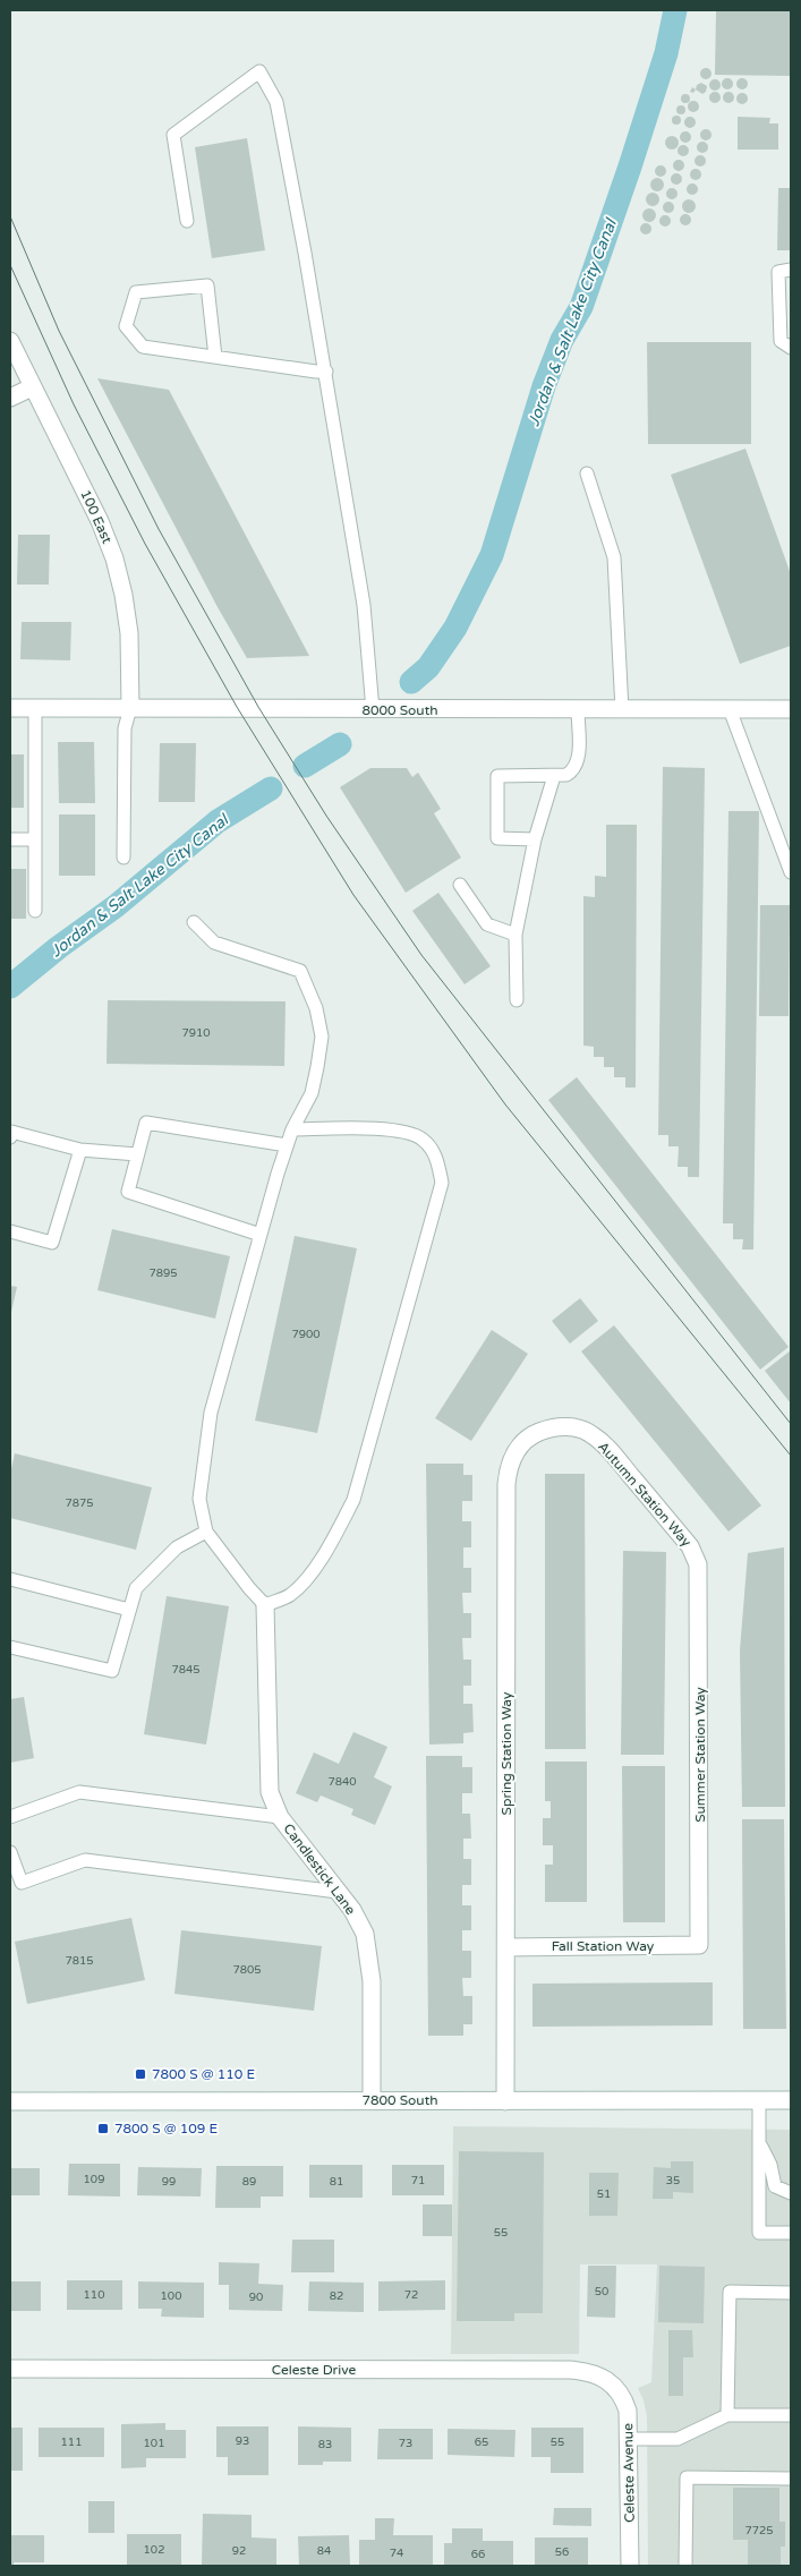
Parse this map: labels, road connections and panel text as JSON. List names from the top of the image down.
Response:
{
  "streets": {
    "street": [
      "100 East",
      "8000 South",
      "Autumn Station Way",
      "Spring Station Way",
      "Summer Station Way",
      "Candlestick Lane",
      "Fall Station Way",
      "7800 South",
      "Celeste Drive",
      "Celeste Avenue"
    ]
  },
  "crossings": [
    ["100 East", "8000 South"],
    ["Autumn Station Way", "Spring Station Way"],
    ["Autumn Station Way", "Summer Station Way"],
    ["Spring Station Way", "Fall Station Way"],
    ["Spring Station Way", "7800 South"],
    ["Summer Station Way", "Fall Station Way"],
    ["Candlestick Lane", "7800 South"],
    ["Celeste Drive", "Celeste Avenue"]
  ],
  "water": ["Jordan & Salt Lake City Canal"],
  "places": {
    "transit": ["7800 S @ 110 E", "7800 S @ 109 E"]
  },
  "house_numbers": [
    "7910",
    "7895",
    "7900",
    "7875",
    "7845",
    "7840",
    "7815",
    "7805",
    "109",
    "71",
    "35",
    "99",
    "89",
    "81",
    "51",
    "55",
    "50",
    "110",
    "72",
    "100",
    "82",
    "90",
    "93",
    "111",
    "65",
    "55",
    "101",
    "73",
    "83",
    "7725",
    "102",
    "92",
    "84",
    "56",
    "74",
    "66"
  ]
}
